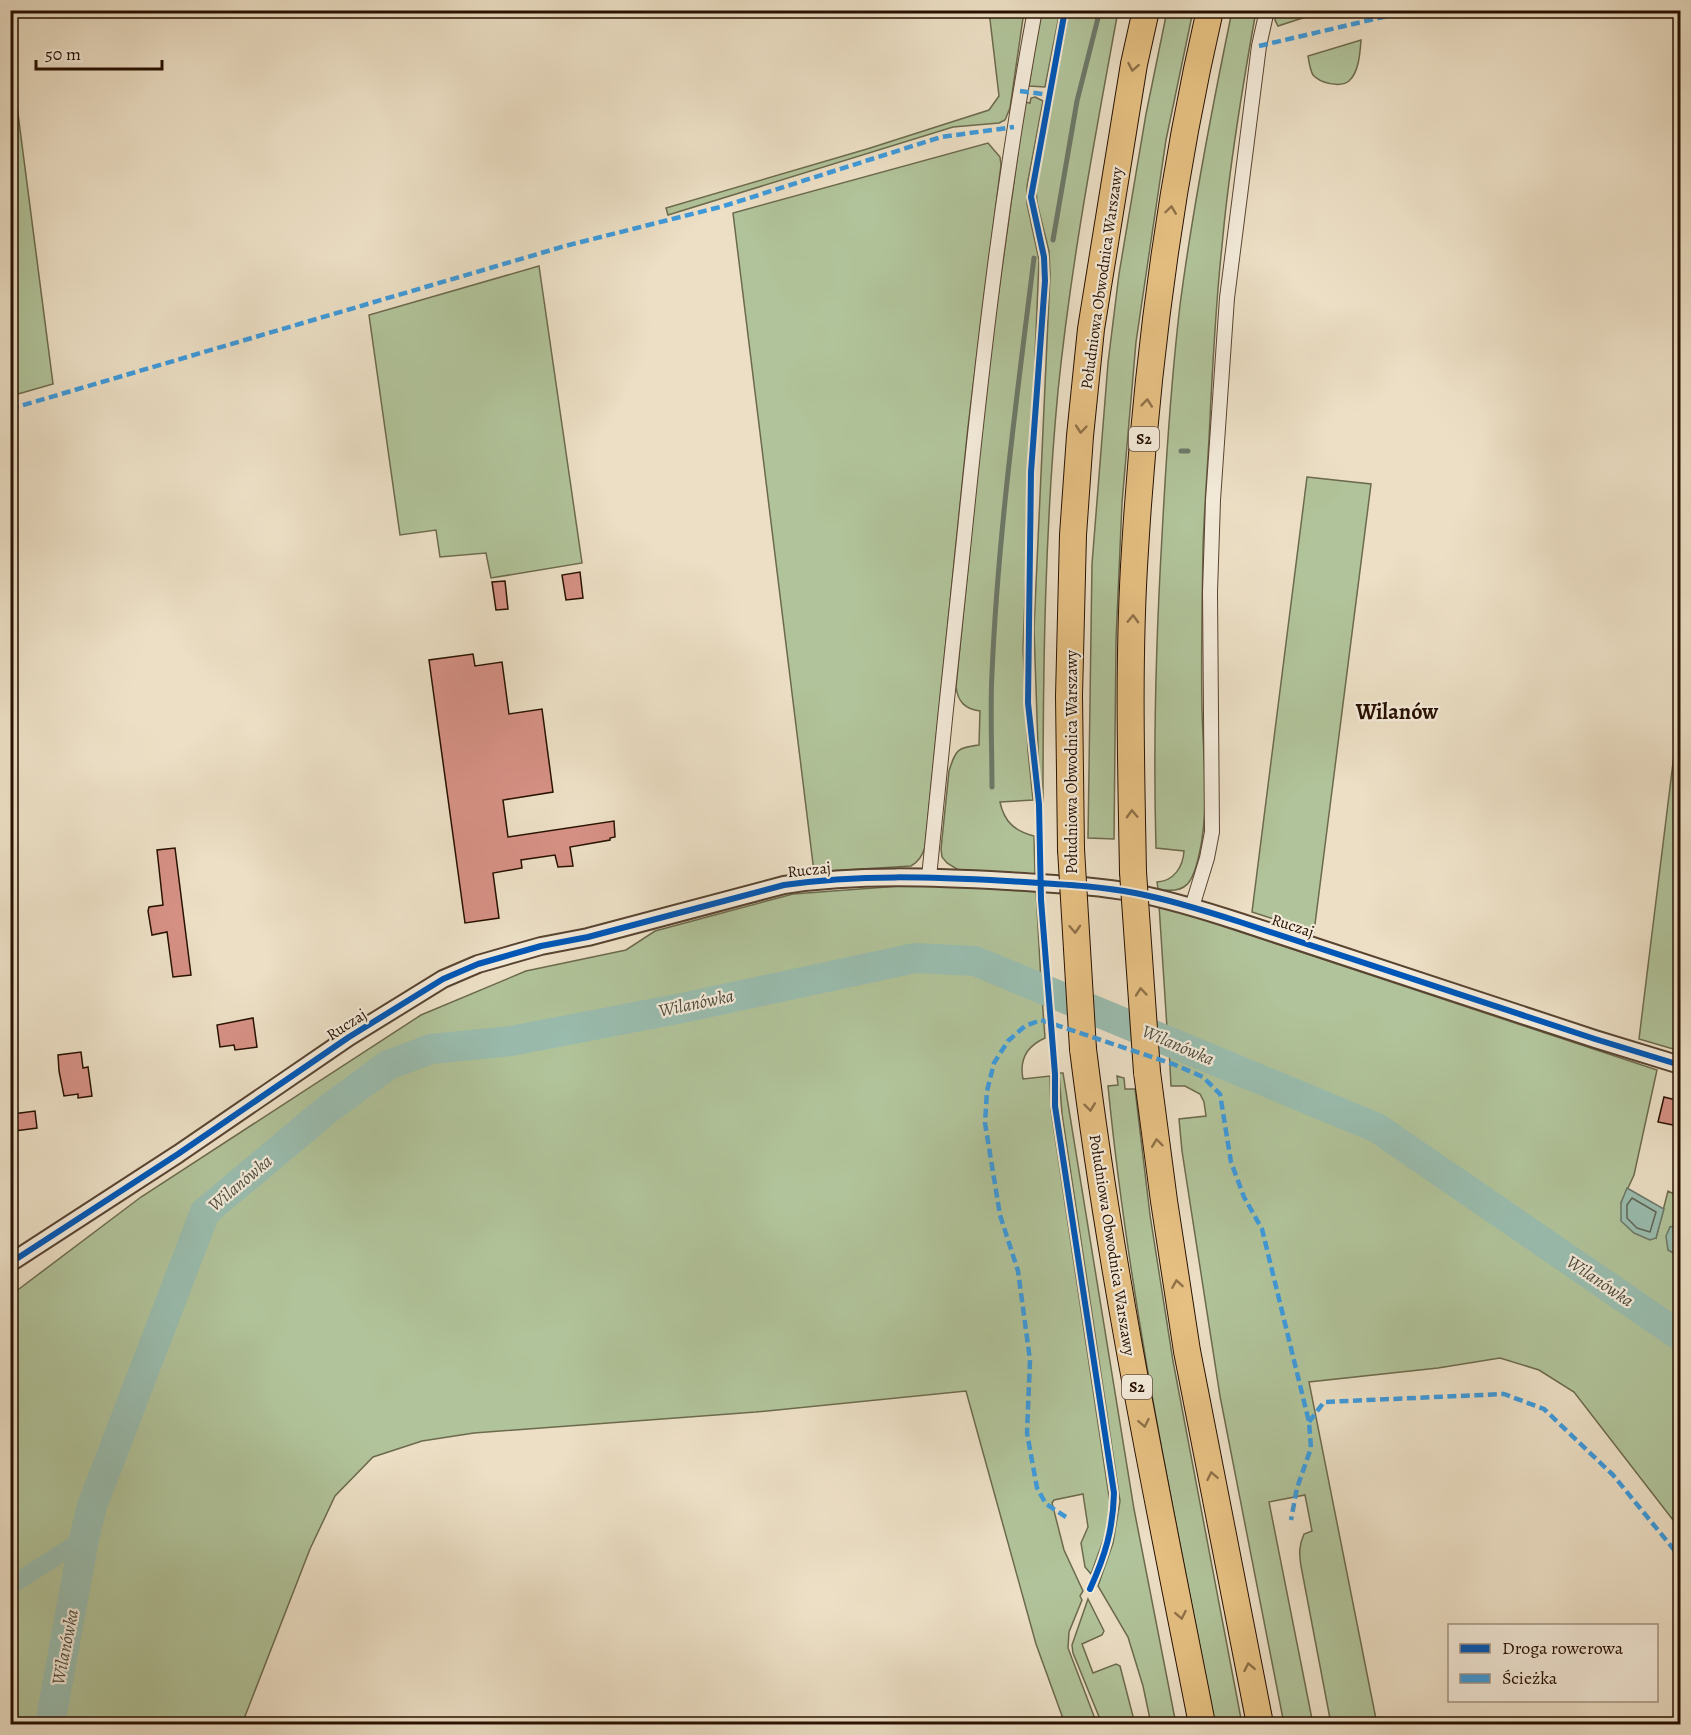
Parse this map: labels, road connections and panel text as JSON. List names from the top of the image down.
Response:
{
  "streets": {
    "highway": ["Południowa Obwodnica Warszawy", "S2"],
    "street": ["Ruczaj"]
  },
  "districts": ["Wilanów"],
  "water": ["Wilanówka"],
  "legend": ["Droga rowerowa", "Ścieżka"],
  "scale_bar": "50 m"
}
